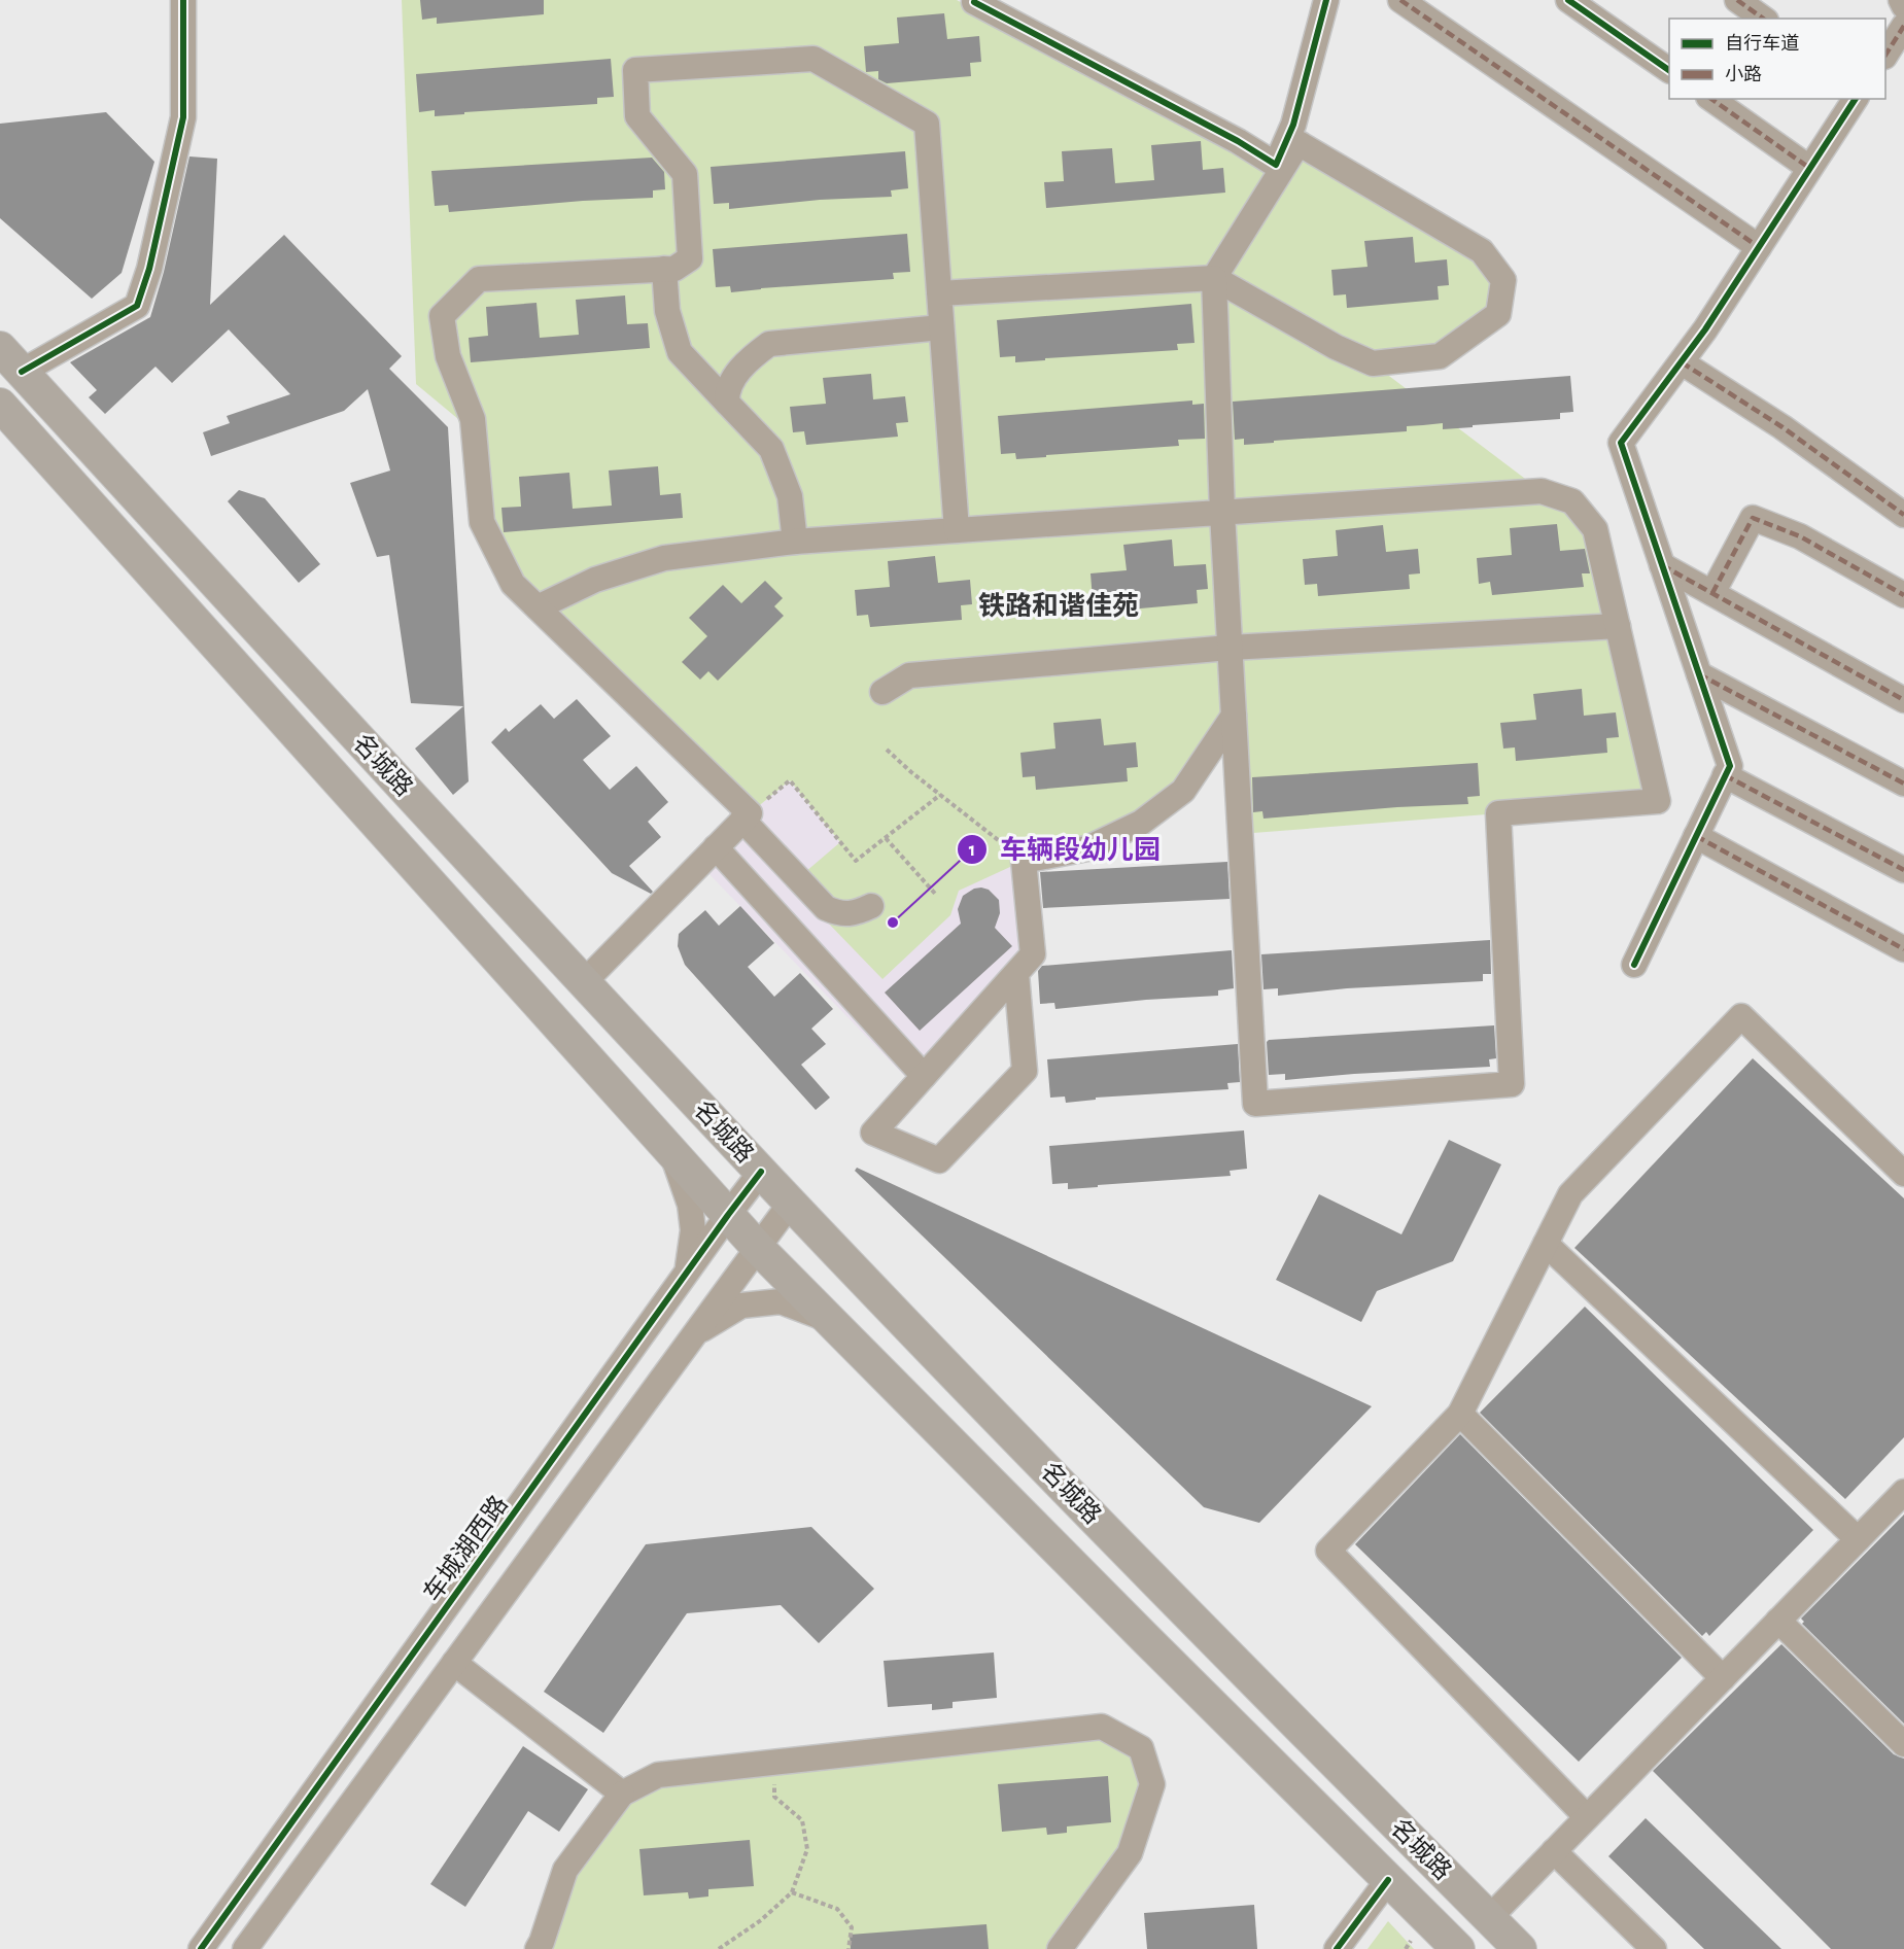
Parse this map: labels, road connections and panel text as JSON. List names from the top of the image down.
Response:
{
  "streets": {
    "main road": ["名城路"],
    "street": ["车城湖西路"]
  },
  "crossings": [
    ["名城路", "车城湖西路"]
  ],
  "districts": ["铁路和谐佳苑"],
  "places": ["车辆段幼儿园"],
  "legend": ["自行车道", "小路"]
}
